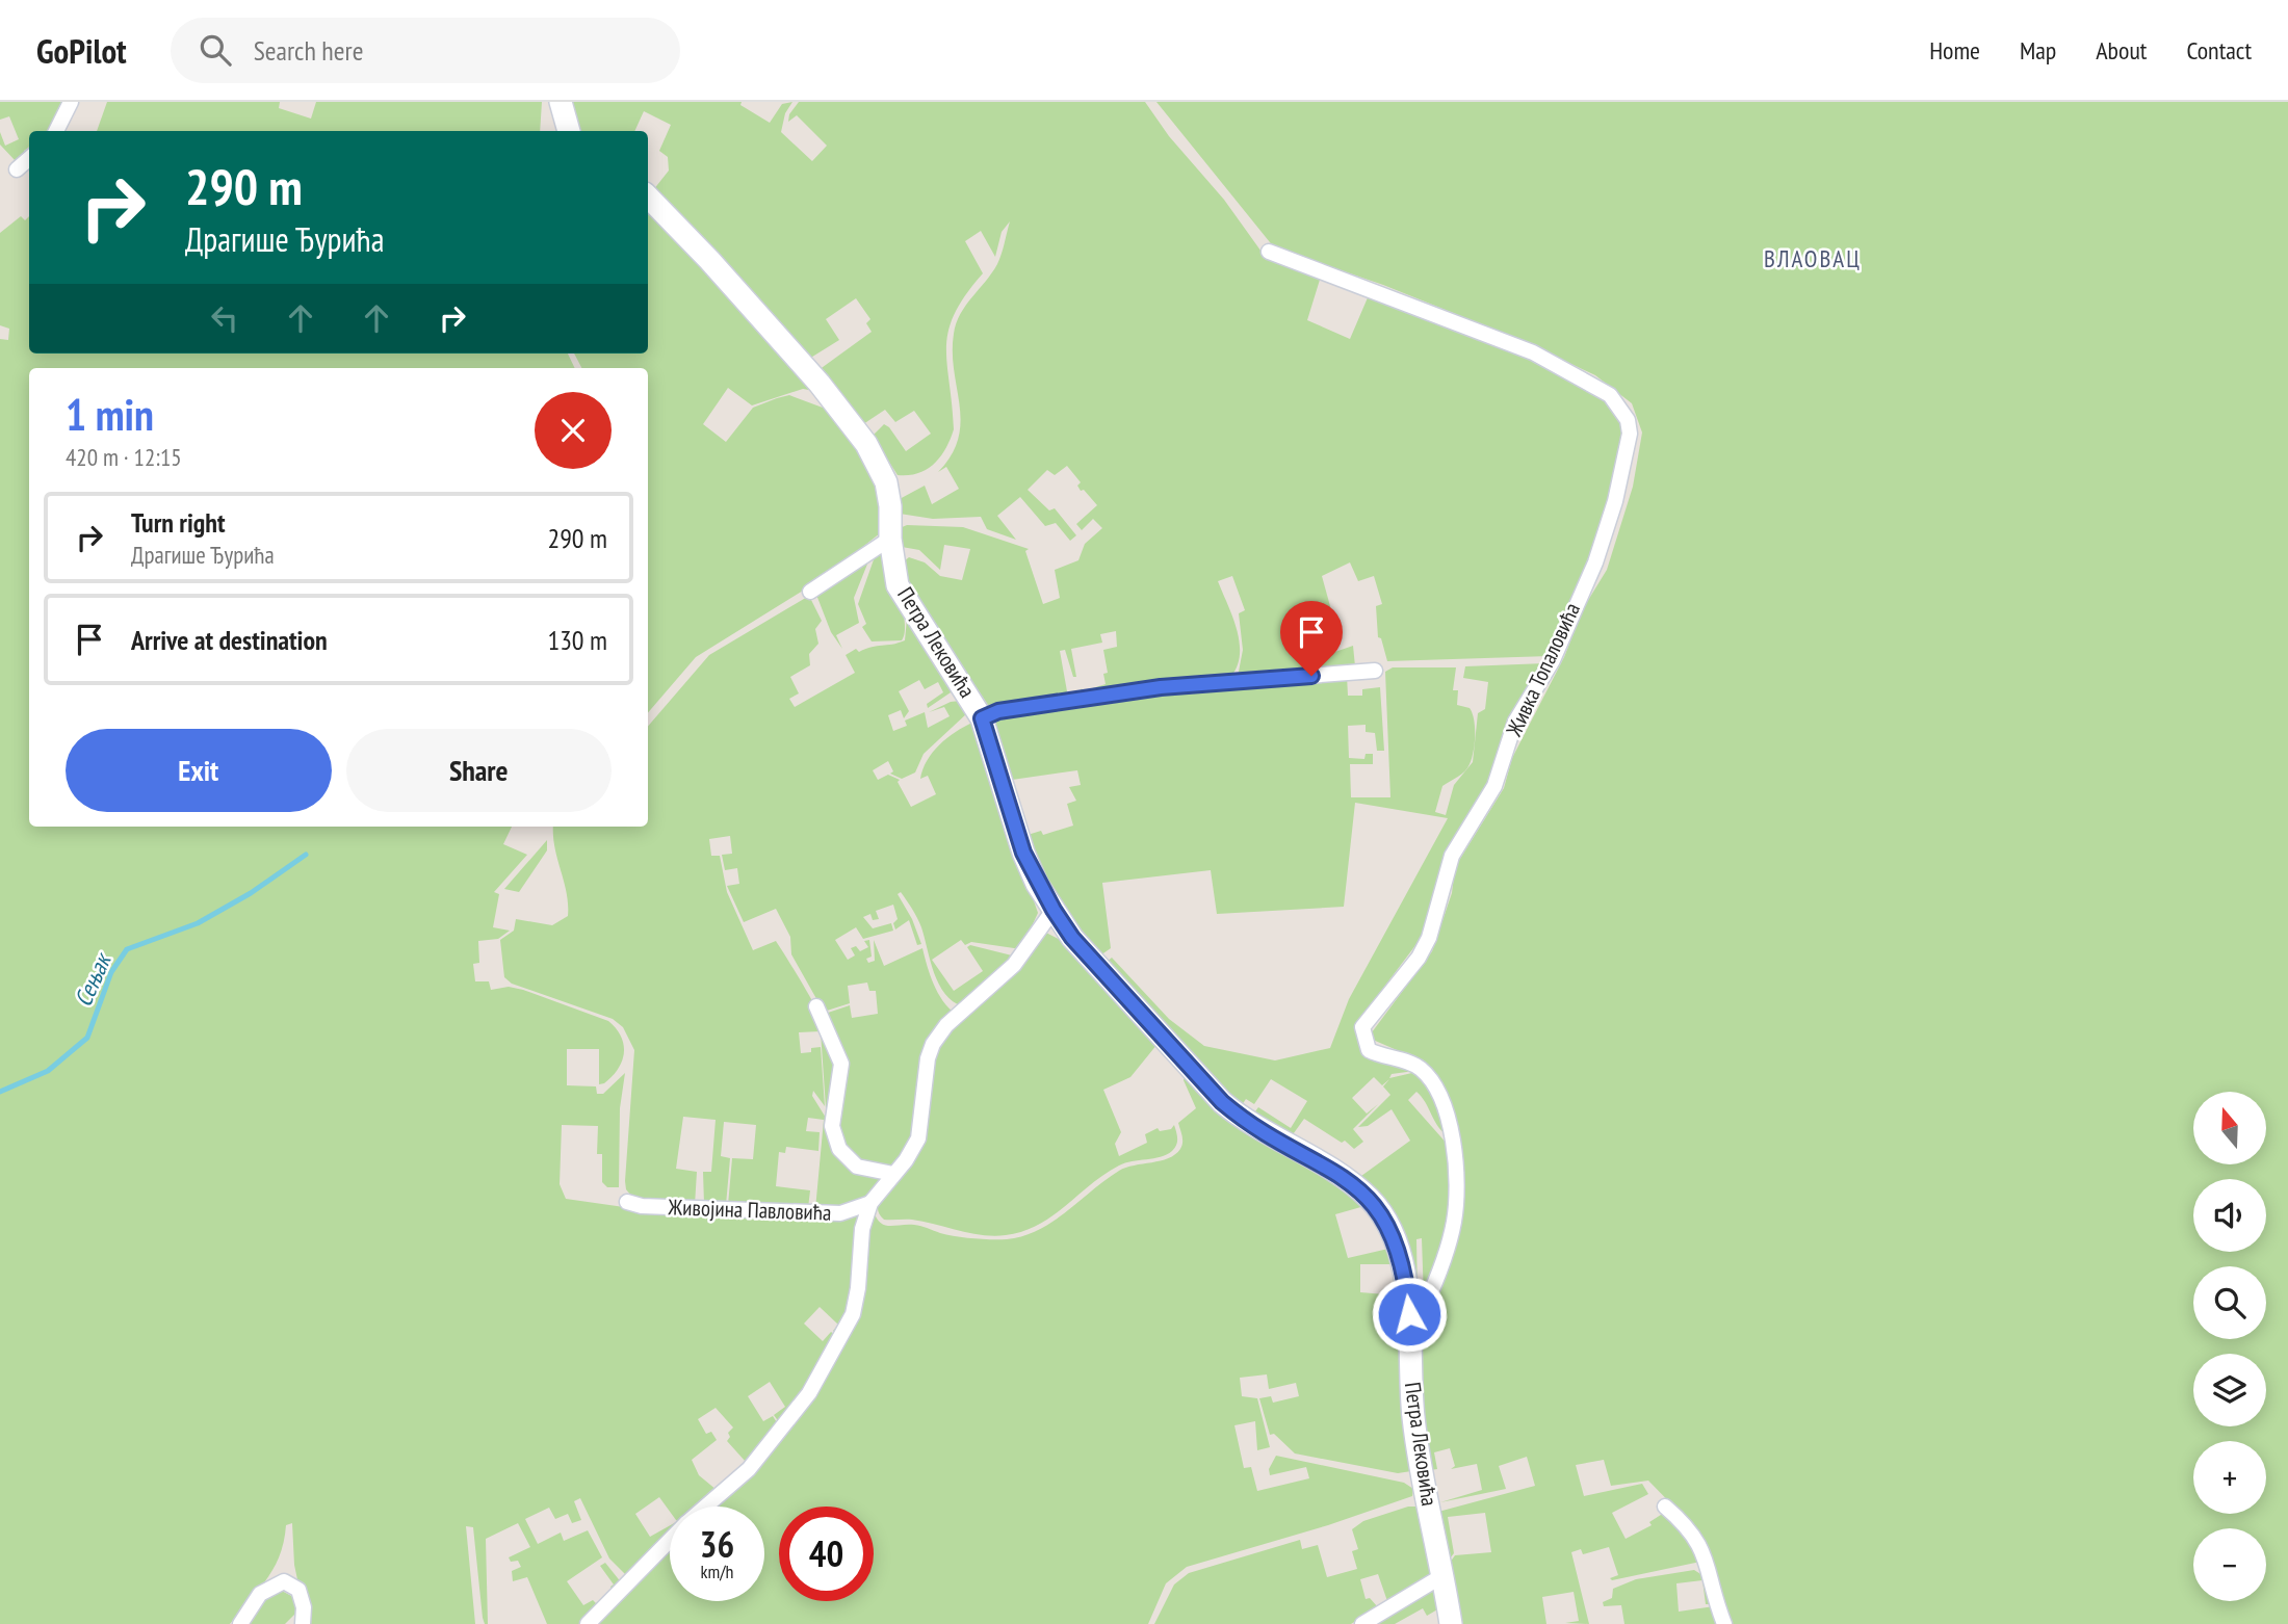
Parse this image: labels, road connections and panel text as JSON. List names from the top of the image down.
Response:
{
  "streets": {
    "street": ["Петра Лековића", "Живка Топаловића", "Живојина Павловића"]
  },
  "crossings": [
    ["Петра Лековића", "Живка Топаловића"],
    ["Петра Лековића", "Живојина Павловића"]
  ],
  "districts": ["ВЛАОВАЦ"],
  "water": ["Сењак"],
  "north": "top",
  "page": {
    "header": "GoPilot",
    "search": "Search here",
    "nav": [
      "Home",
      "Map",
      "About",
      "Contact"
    ],
    "turn": ["290 m", "Драгише Ђурића"],
    "heading": ["1 min", "420 m · 12:15"],
    "list": [
      {
        "name": "Turn right",
        "note": "Драгише Ђурића",
        "value": "290 m"
      },
      {
        "name": "Arrive at destination",
        "value": "130 m"
      }
    ],
    "buttons": ["Exit", "Share"],
    "map_buttons": ["+", "−"],
    "speed": "36 km/h",
    "limit": "40"
  }
}
